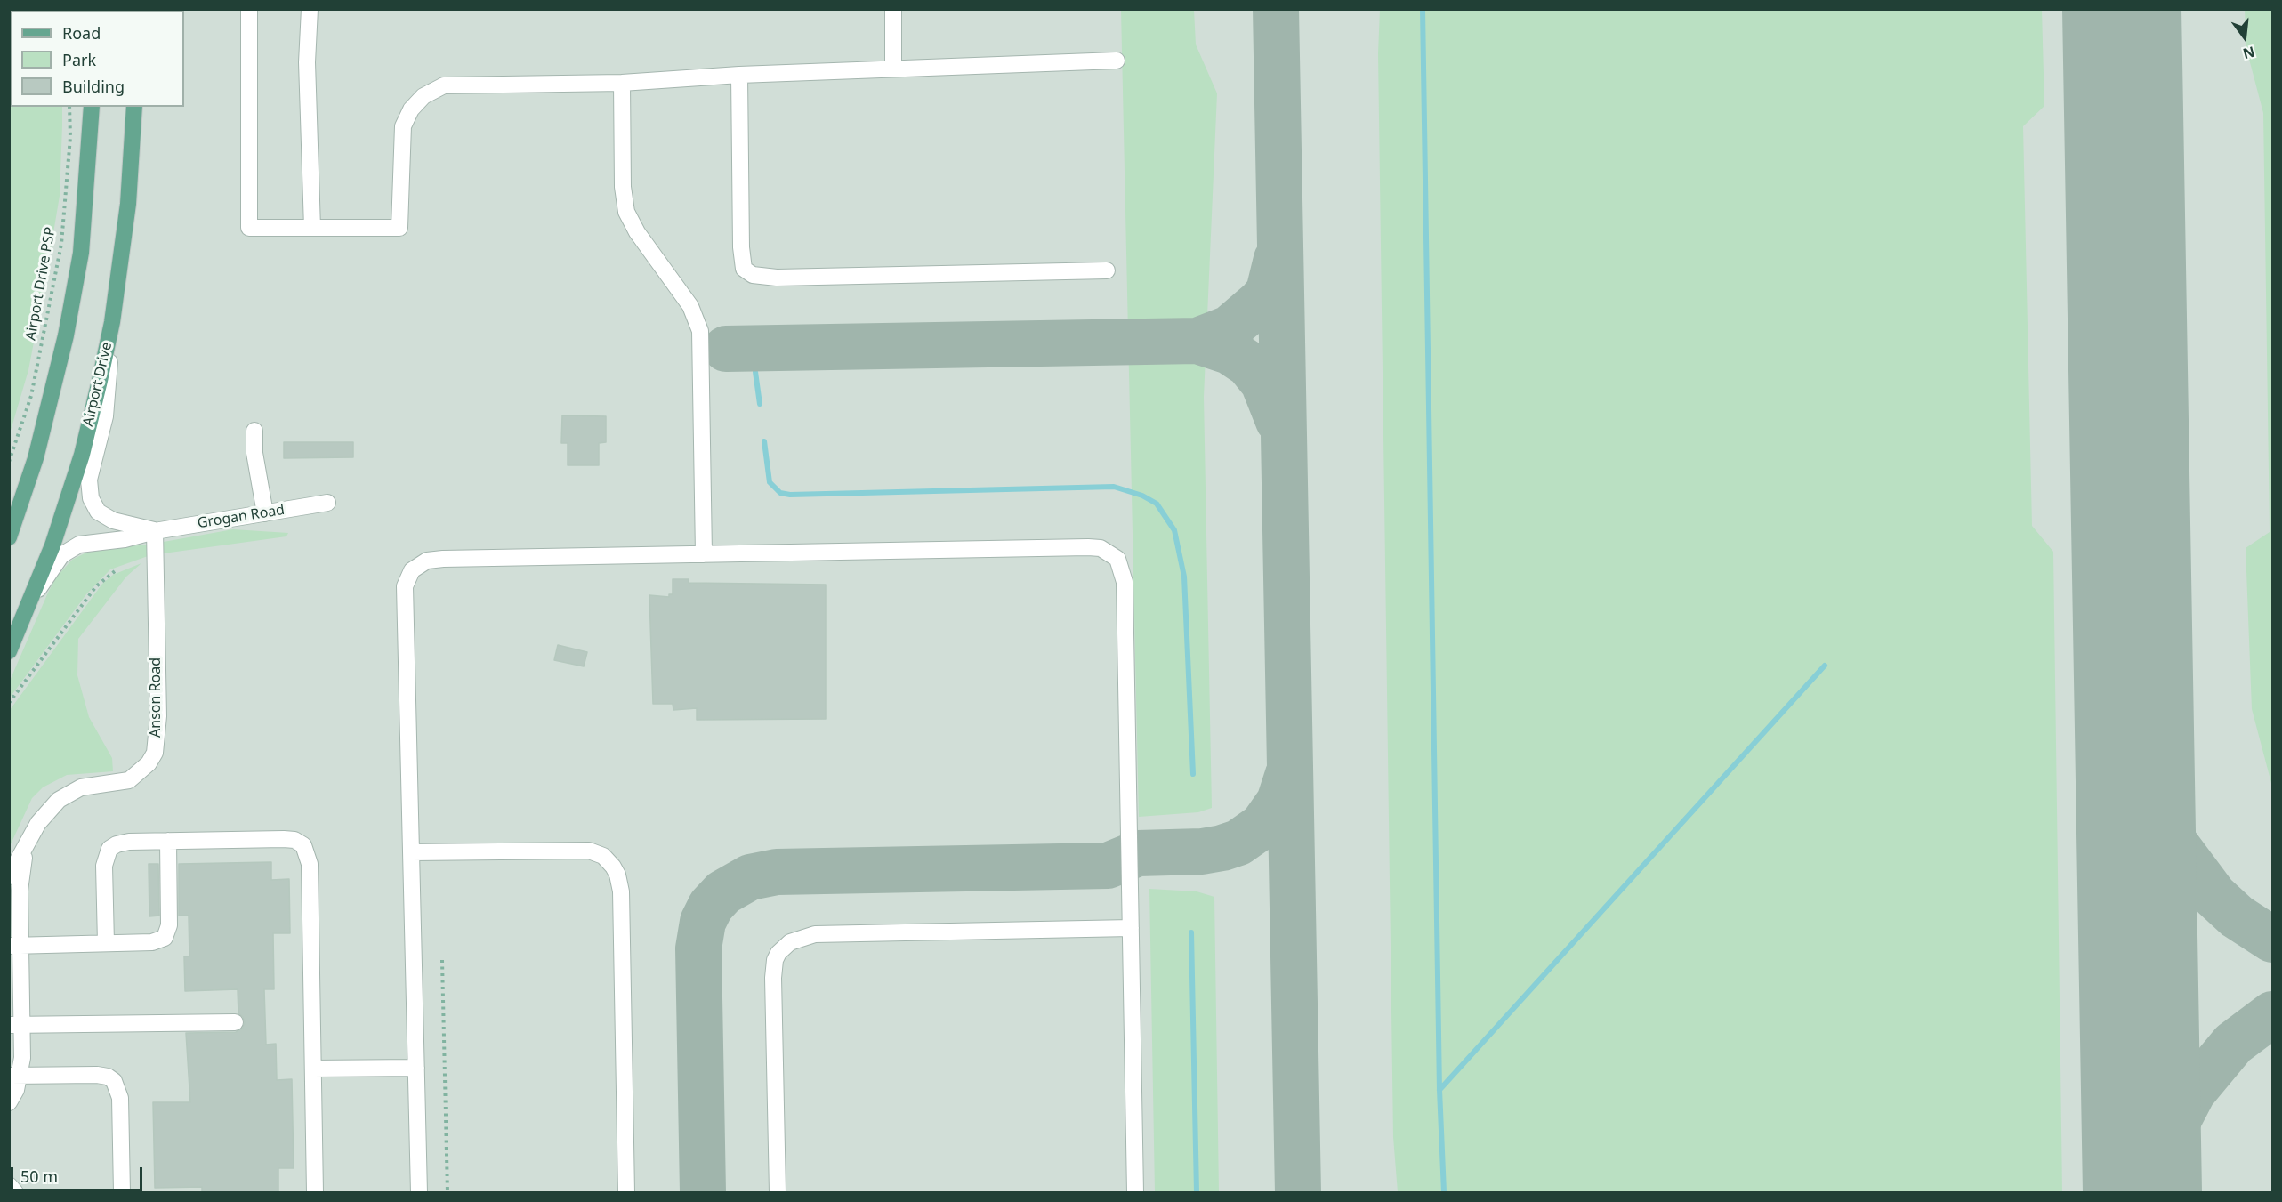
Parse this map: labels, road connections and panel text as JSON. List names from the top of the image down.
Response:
{
  "streets": {
    "main road": ["Airport Drive"],
    "lane": ["Grogan Road", "Anson Road"],
    "path": ["Airport Drive PSP"]
  },
  "crossings": [
    ["Airport Drive", "Grogan Road"],
    ["Grogan Road", "Anson Road"]
  ],
  "legend": ["Road", "Park", "Building"],
  "scale_bar": "50 m",
  "north": "bottom"
}
